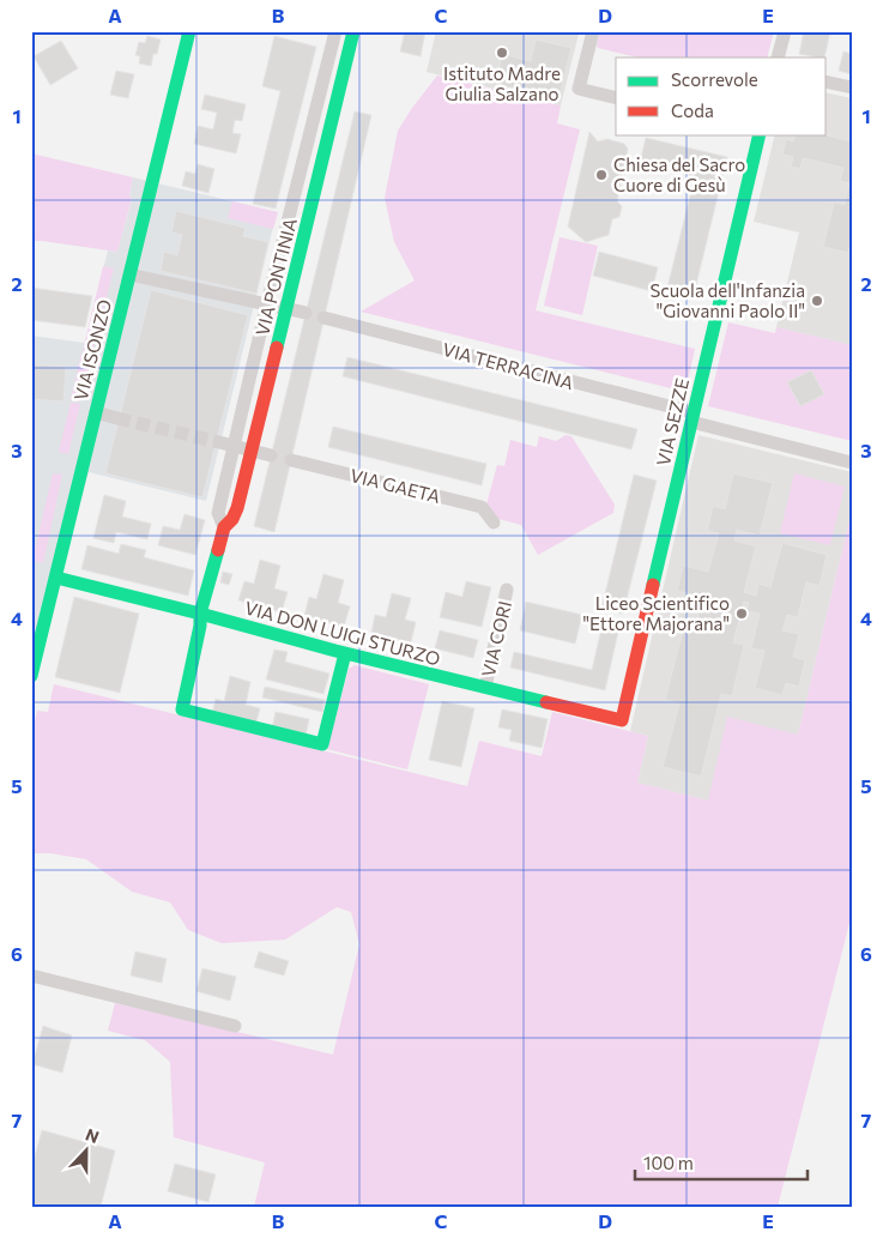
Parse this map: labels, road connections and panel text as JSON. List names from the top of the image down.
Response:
{
  "streets": {
    "street": [
      "VIA PONTINIA",
      "VIA ISONZO",
      "VIA TERRACINA",
      "VIA SEZZE",
      "VIA GAETA",
      "VIA DON LUIGI STURZO",
      "VIA CORI"
    ]
  },
  "crossings": [
    ["VIA PONTINIA", "VIA DON LUIGI STURZO"],
    ["VIA ISONZO", "VIA DON LUIGI STURZO"],
    ["VIA TERRACINA", "VIA SEZZE"],
    ["VIA SEZZE", "VIA DON LUIGI STURZO"],
    ["VIA DON LUIGI STURZO", "VIA CORI"]
  ],
  "places": [
    "Istituto Madre Giulia Salzano",
    "Chiesa del Sacro Cuore di Gesù",
    "Scuola dell'Infanzia \"Giovanni Paolo II\"",
    "Liceo Scientifico \"Ettore Majorana\""
  ],
  "legend": ["Scorrevole", "Coda"],
  "scale_bar": "100 m",
  "north": "top",
  "grid": {
    "columns": [
      "A",
      "B",
      "C",
      "D",
      "E"
    ],
    "rows": [
      "1",
      "2",
      "3",
      "4",
      "5",
      "6",
      "7"
    ]
  }
}
